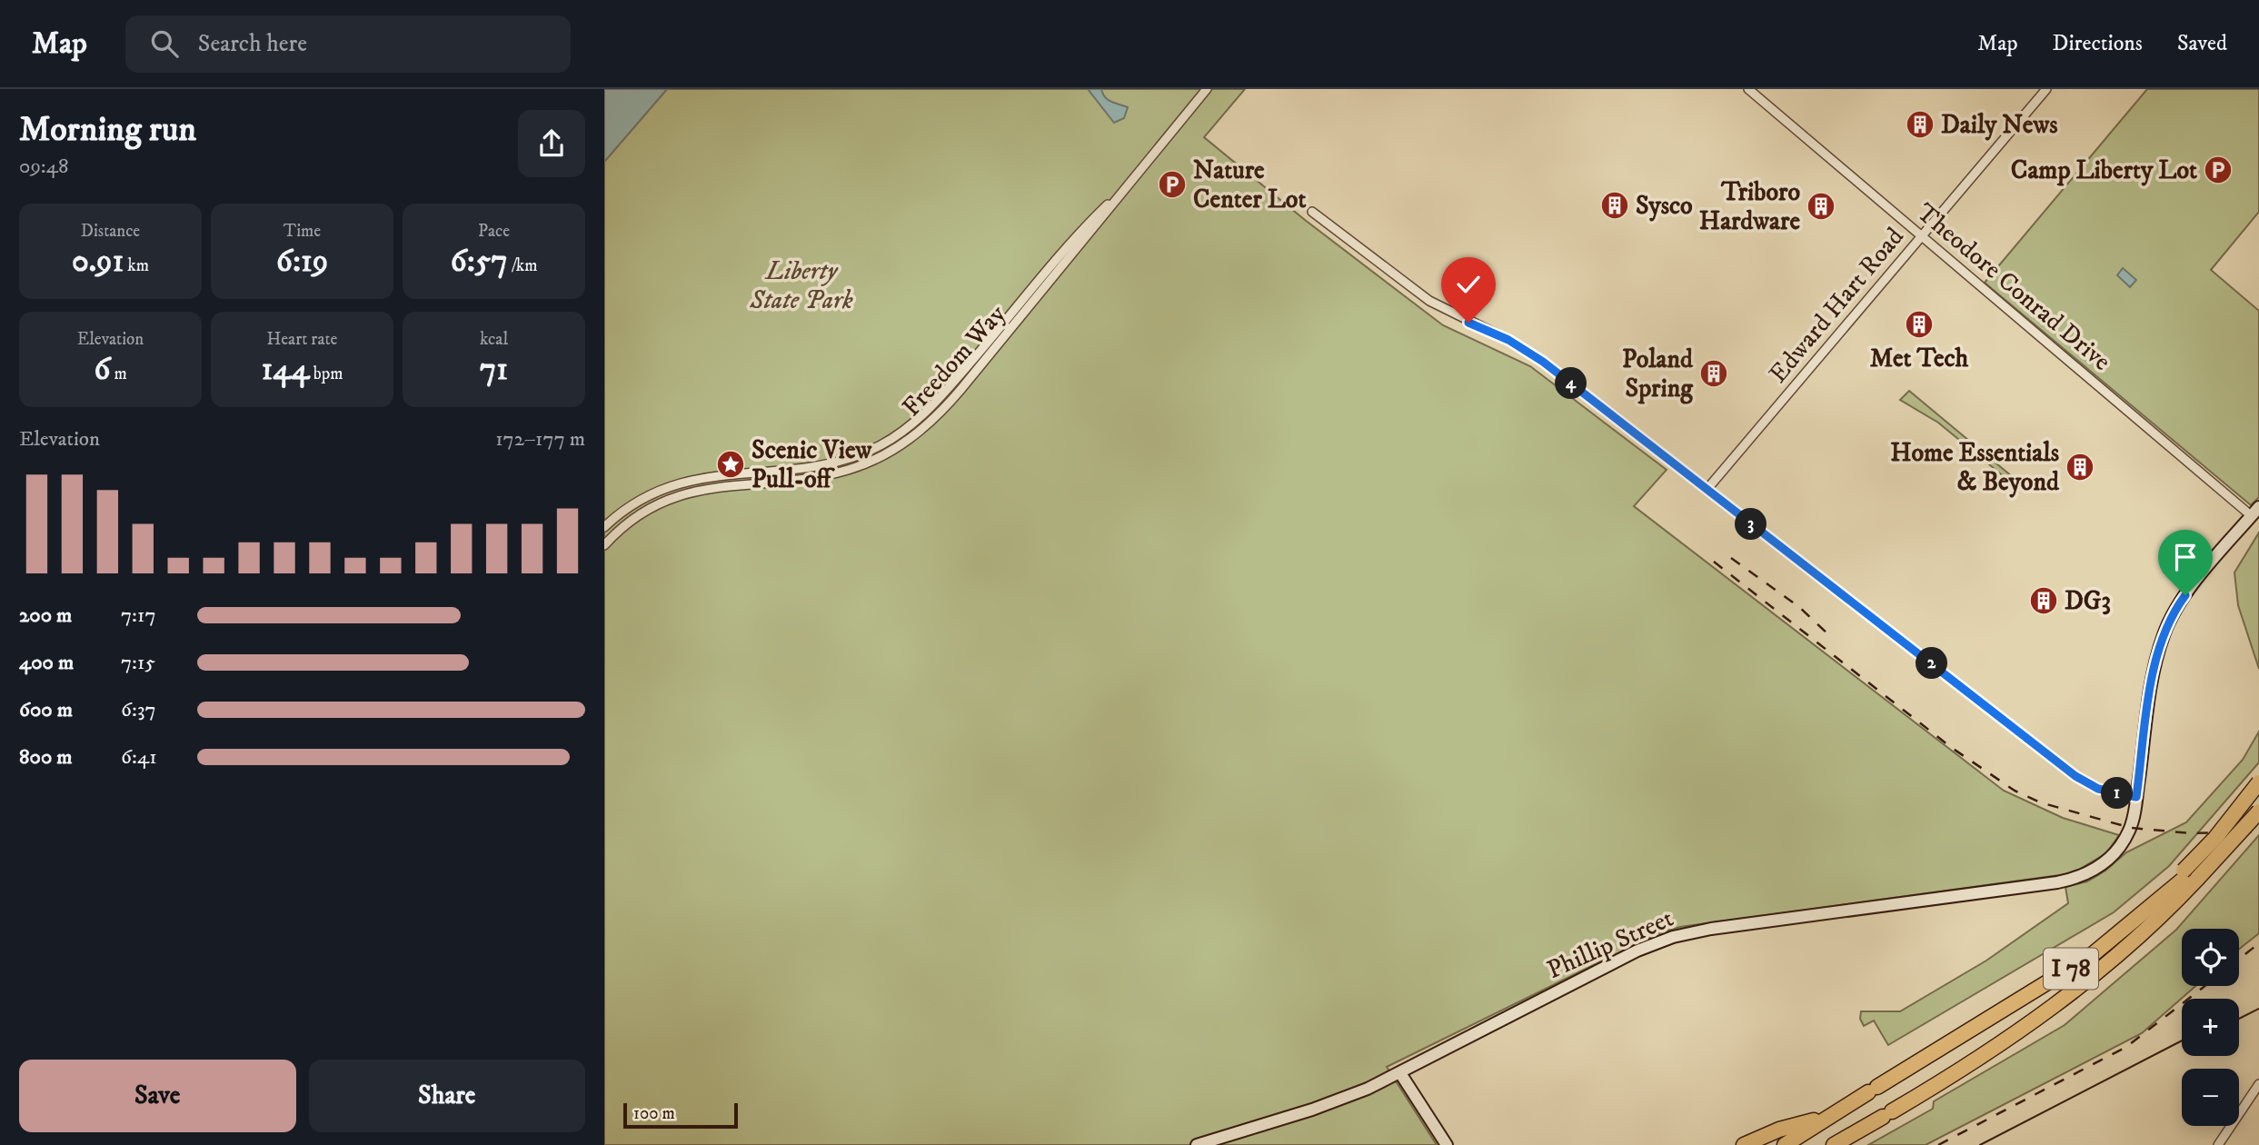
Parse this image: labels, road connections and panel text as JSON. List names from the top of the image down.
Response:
{
  "streets": {
    "highway": ["I 78"],
    "street": [
      "Theodore Conrad Drive",
      "Edward Hart Road",
      "Freedom Way",
      "Phillip Street"
    ]
  },
  "crossings": [
    ["Theodore Conrad Drive", "Edward Hart Road"]
  ],
  "parks": ["Liberty State Park"],
  "places": {
    "building": [
      "Daily News",
      "Sysco",
      "Triboro Hardware",
      "Met Tech",
      "Poland Spring",
      "Home Essentials & Beyond",
      "DG3"
    ],
    "parking": ["Camp Liberty Lot", "Nature Center Lot"],
    "place": ["Scenic View Pull-off"]
  },
  "scale_bar": "100 m",
  "page": {
    "header": "Map",
    "search": "Search here",
    "nav": ["Map", "Directions", "Saved"],
    "heading": ["Morning run", "09:48"],
    "stats": [
      ["Distance", "0.91 km"],
      ["Time", "6:19"],
      ["Pace", "6:57 /km"],
      ["Elevation", "6 m"],
      ["Heart rate", "144 bpm"],
      ["kcal", "71"]
    ],
    "pins": [
      "4",
      "3",
      "2",
      "1"
    ],
    "chart": ["Elevation", "172–177 m"],
    "list": [
      {
        "name": "200 m",
        "note": "7:17"
      },
      {
        "name": "400 m",
        "note": "7:15"
      },
      {
        "name": "600 m",
        "note": "6:37"
      },
      {
        "name": "800 m",
        "note": "6:41"
      }
    ],
    "map_buttons": ["+", "−"],
    "buttons": ["Save", "Share"],
    "scale": "100 m"
  }
}
